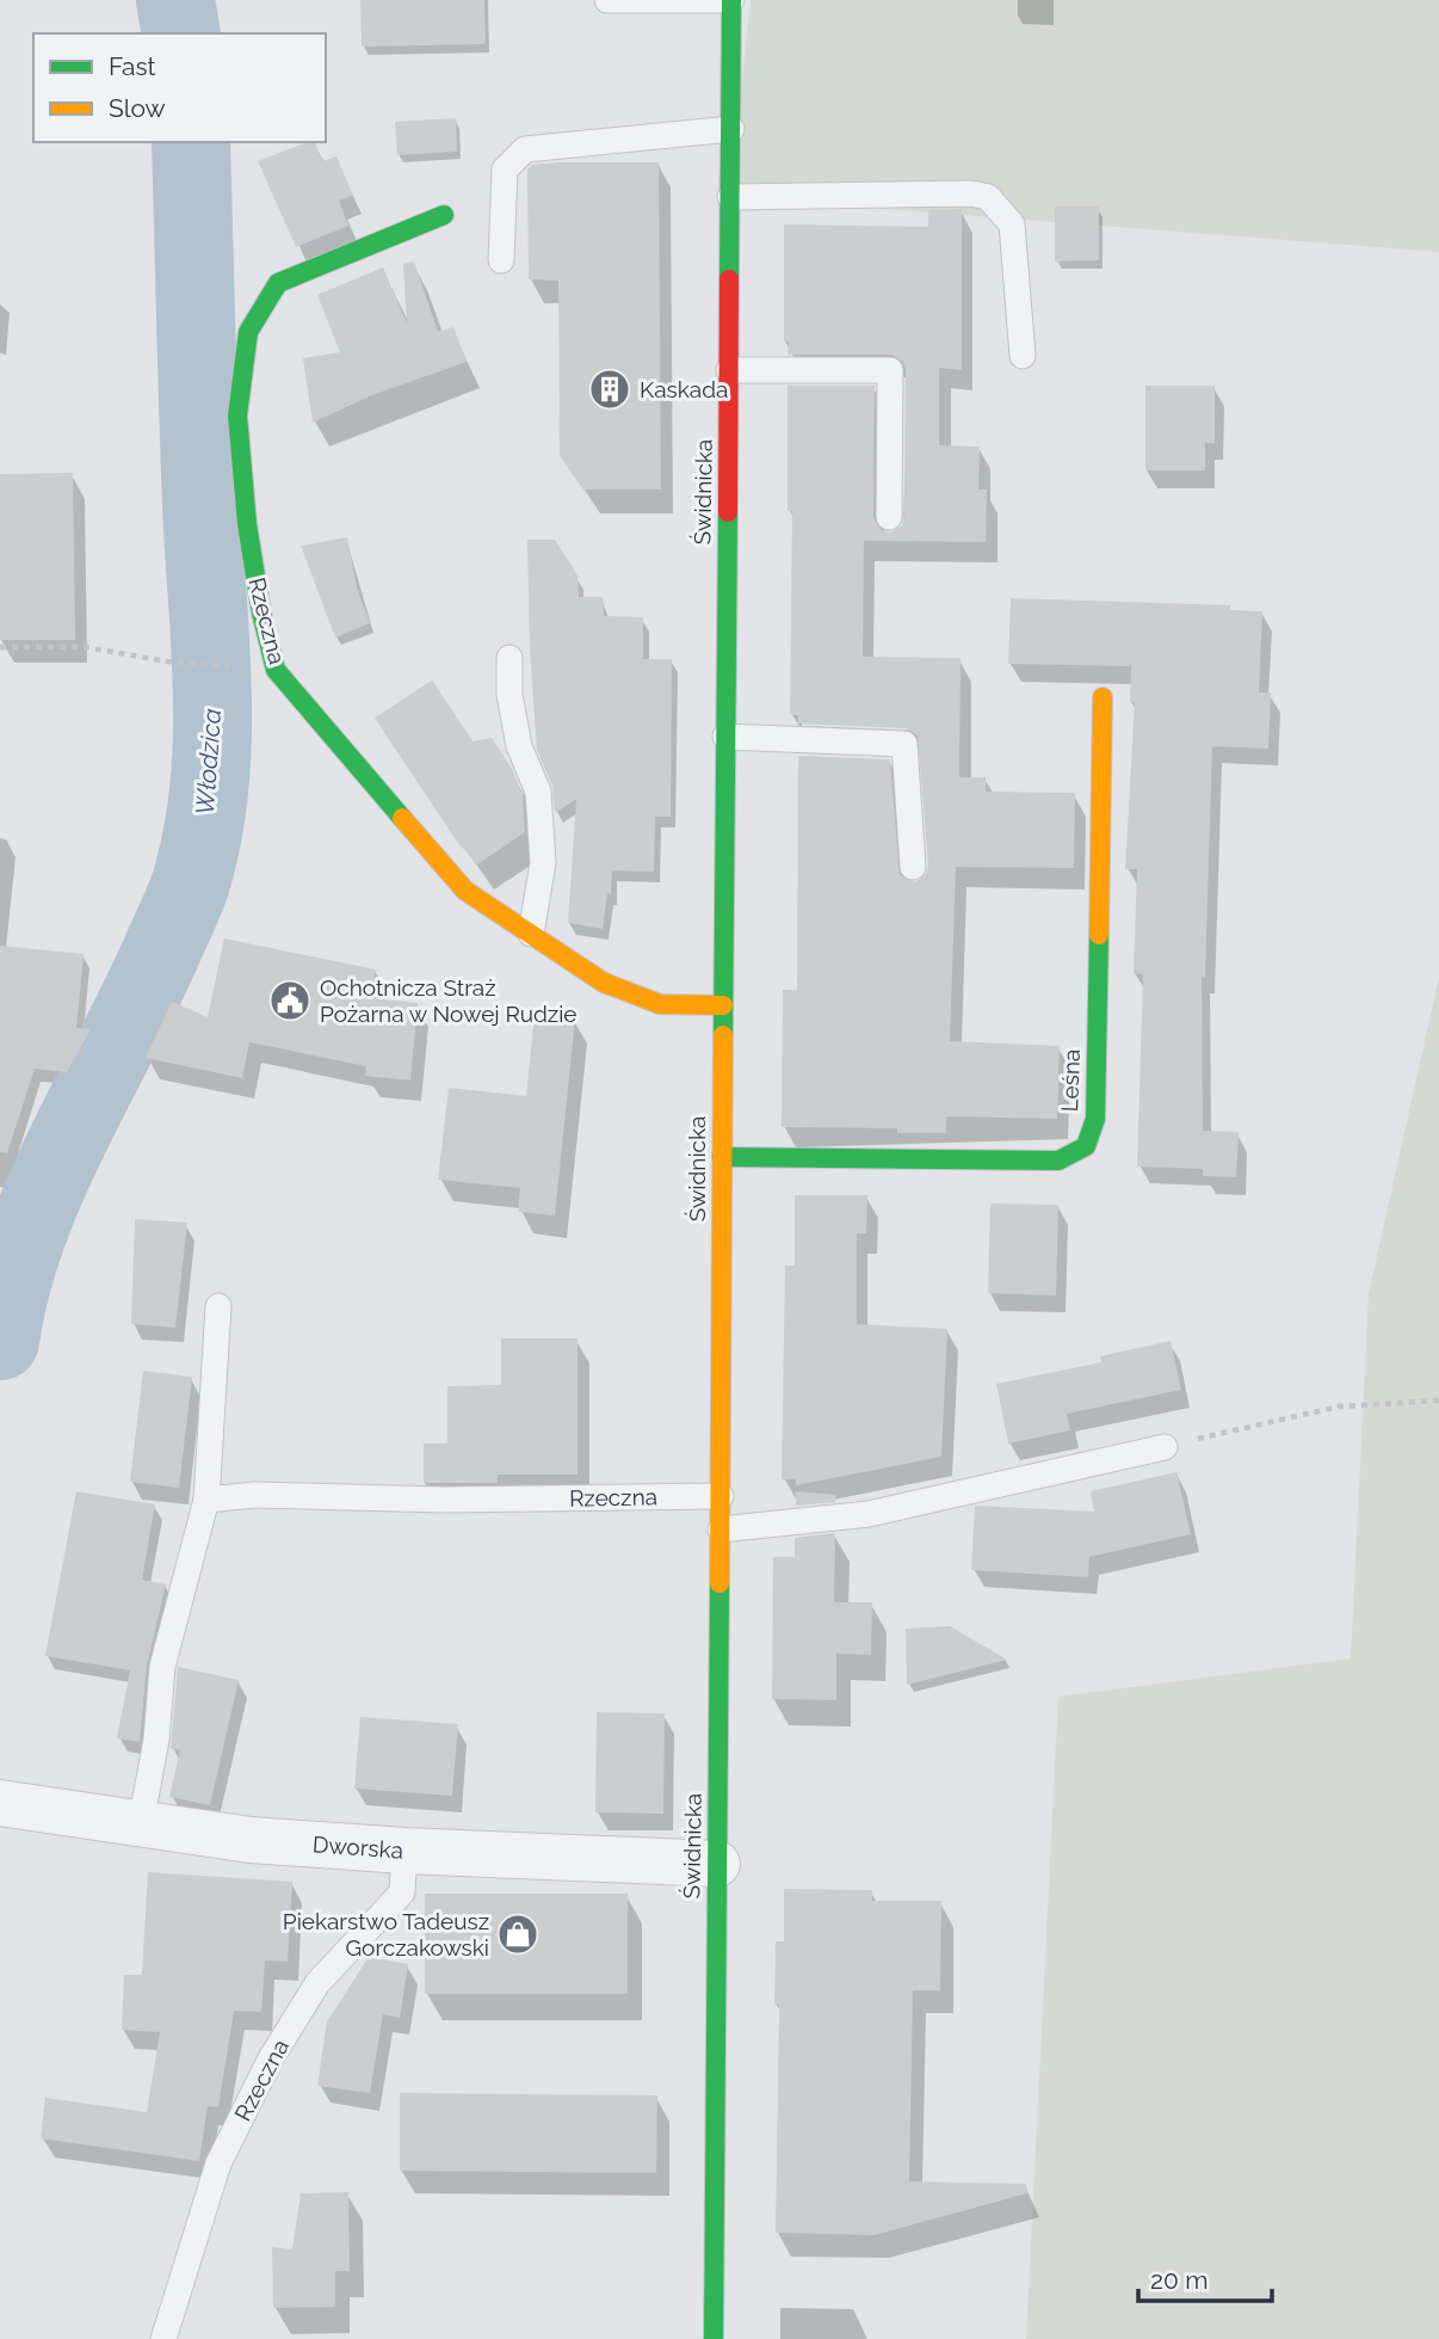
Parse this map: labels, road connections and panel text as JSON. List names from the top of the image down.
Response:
{
  "streets": {
    "street": [
      "Świdnicka",
      "Rzeczna",
      "Leśna",
      "Dworska"
    ]
  },
  "crossings": [
    ["Świdnicka", "Rzeczna"],
    ["Świdnicka", "Leśna"],
    ["Świdnicka", "Dworska"],
    ["Rzeczna", "Dworska"]
  ],
  "water": ["Włodzica"],
  "places": {
    "building": ["Kaskada"],
    "public building": ["Ochotnicza Straż Pożarna w Nowej Rudzie"],
    "shop": ["Piekarstwo Tadeusz Gorczakowski"]
  },
  "legend": ["Fast", "Slow"],
  "scale_bar": "20 m"
}
